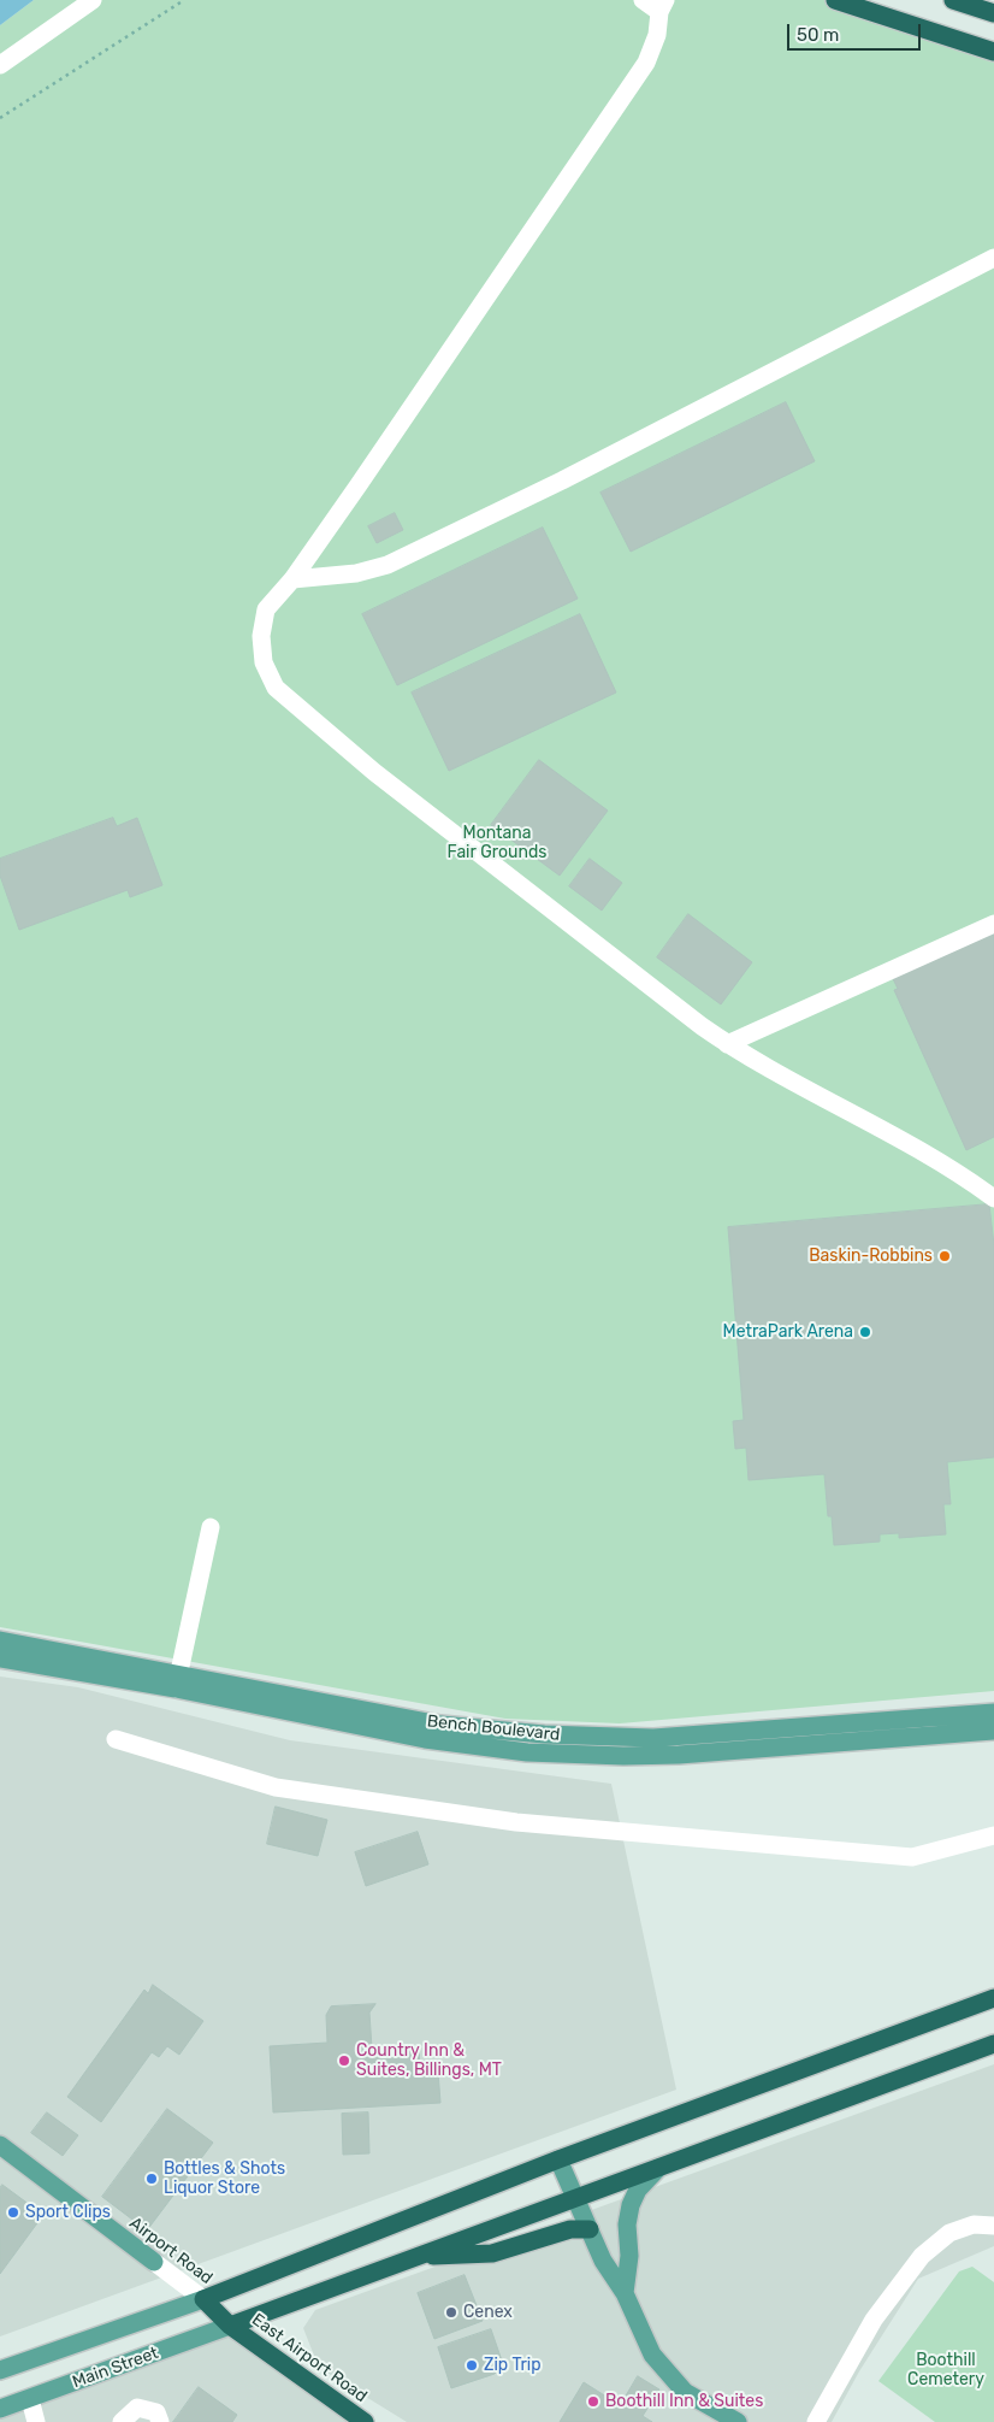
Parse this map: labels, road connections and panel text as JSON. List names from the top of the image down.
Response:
{
  "streets": {
    "highway": ["Airport Road", "East Airport Road"],
    "main road": ["Bench Boulevard", "Main Street"]
  },
  "crossings": [
    ["Airport Road", "East Airport Road"],
    ["Airport Road", "Main Street"],
    ["East Airport Road", "Main Street"]
  ],
  "parks": ["Montana Fair Grounds", "Boothill Cemetery"],
  "places": [
    "Baskin-Robbins",
    "MetraPark Arena",
    "Country Inn & Suites, Billings, MT",
    "Bottles & Shots Liquor Store",
    "Sport Clips",
    "Cenex",
    "Zip Trip",
    "Boothill Inn & Suites"
  ],
  "scale_bar": "50 m"
}
